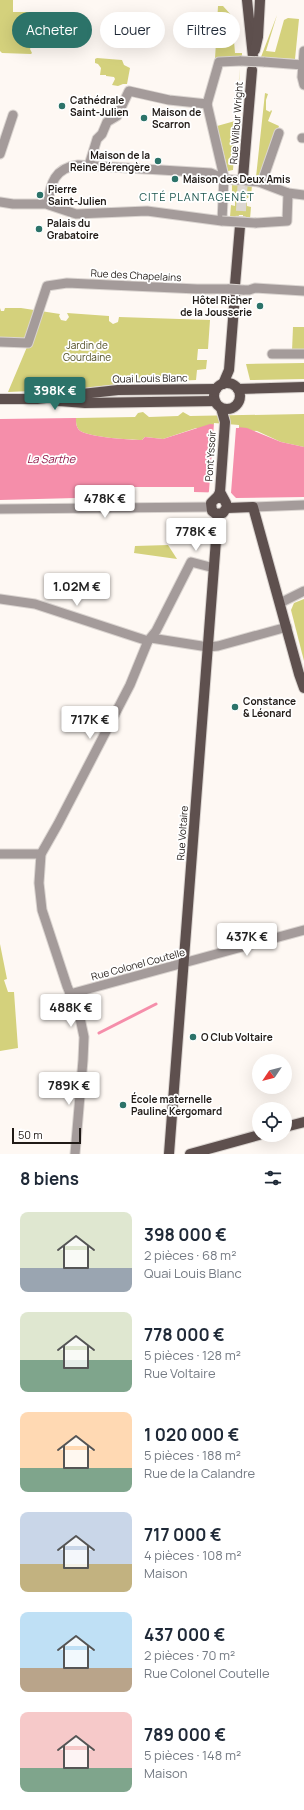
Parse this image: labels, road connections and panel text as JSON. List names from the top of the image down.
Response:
{
  "streets": {
    "main road": [
      "Rue Wilbur Wright",
      "Quai Louis Blanc",
      "Pont Yssoir",
      "Rue Voltaire"
    ],
    "street": ["Rue des Chapelains", "Rue Colonel Coutelle"]
  },
  "crossings": [
    ["Quai Louis Blanc", "Pont Yssoir"],
    ["Rue Voltaire", "Rue Colonel Coutelle"]
  ],
  "districts": ["CITÉ PLANTAGENÊT"],
  "water": ["La Sarthe"],
  "parks": ["Jardin de Gourdaine"],
  "places": [
    "Cathédrale Saint-Julien",
    "Maison de Scarron",
    "Maison de la Reine Bérengère",
    "Maison des Deux Amis",
    "Pierre Saint-Julien",
    "Palais du Grabatoire",
    "Hôtel Richer de la Jousserie",
    "Constance & Léonard",
    "O Club Voltaire",
    "École maternelle Pauline Kergomard"
  ],
  "scale_bar": "50 m",
  "north": "bottom left",
  "page": {
    "chip": ["Acheter", "Louer", "Filtres"],
    "price": [
      "398K €",
      "478K €",
      "778K €",
      "1.02M €",
      "717K €",
      "437K €",
      "488K €",
      "789K €"
    ],
    "scale": "50 m",
    "heading": "8 biens",
    "list": [
      {
        "name": "398 000 €",
        "note": "2 pièces · 68 m² · Quai Louis Blanc"
      },
      {
        "name": "778 000 €",
        "note": "5 pièces · 128 m² · Rue Voltaire"
      },
      {
        "name": "1 020 000 €",
        "note": "5 pièces · 188 m² · Rue de la Calandre"
      },
      {
        "name": "717 000 €",
        "note": "4 pièces · 108 m² · Maison"
      },
      {
        "name": "437 000 €",
        "note": "2 pièces · 70 m² · Rue Colonel Coutelle"
      },
      {
        "name": "789 000 €",
        "note": "5 pièces · 148 m² · Maison"
      }
    ]
  }
}
